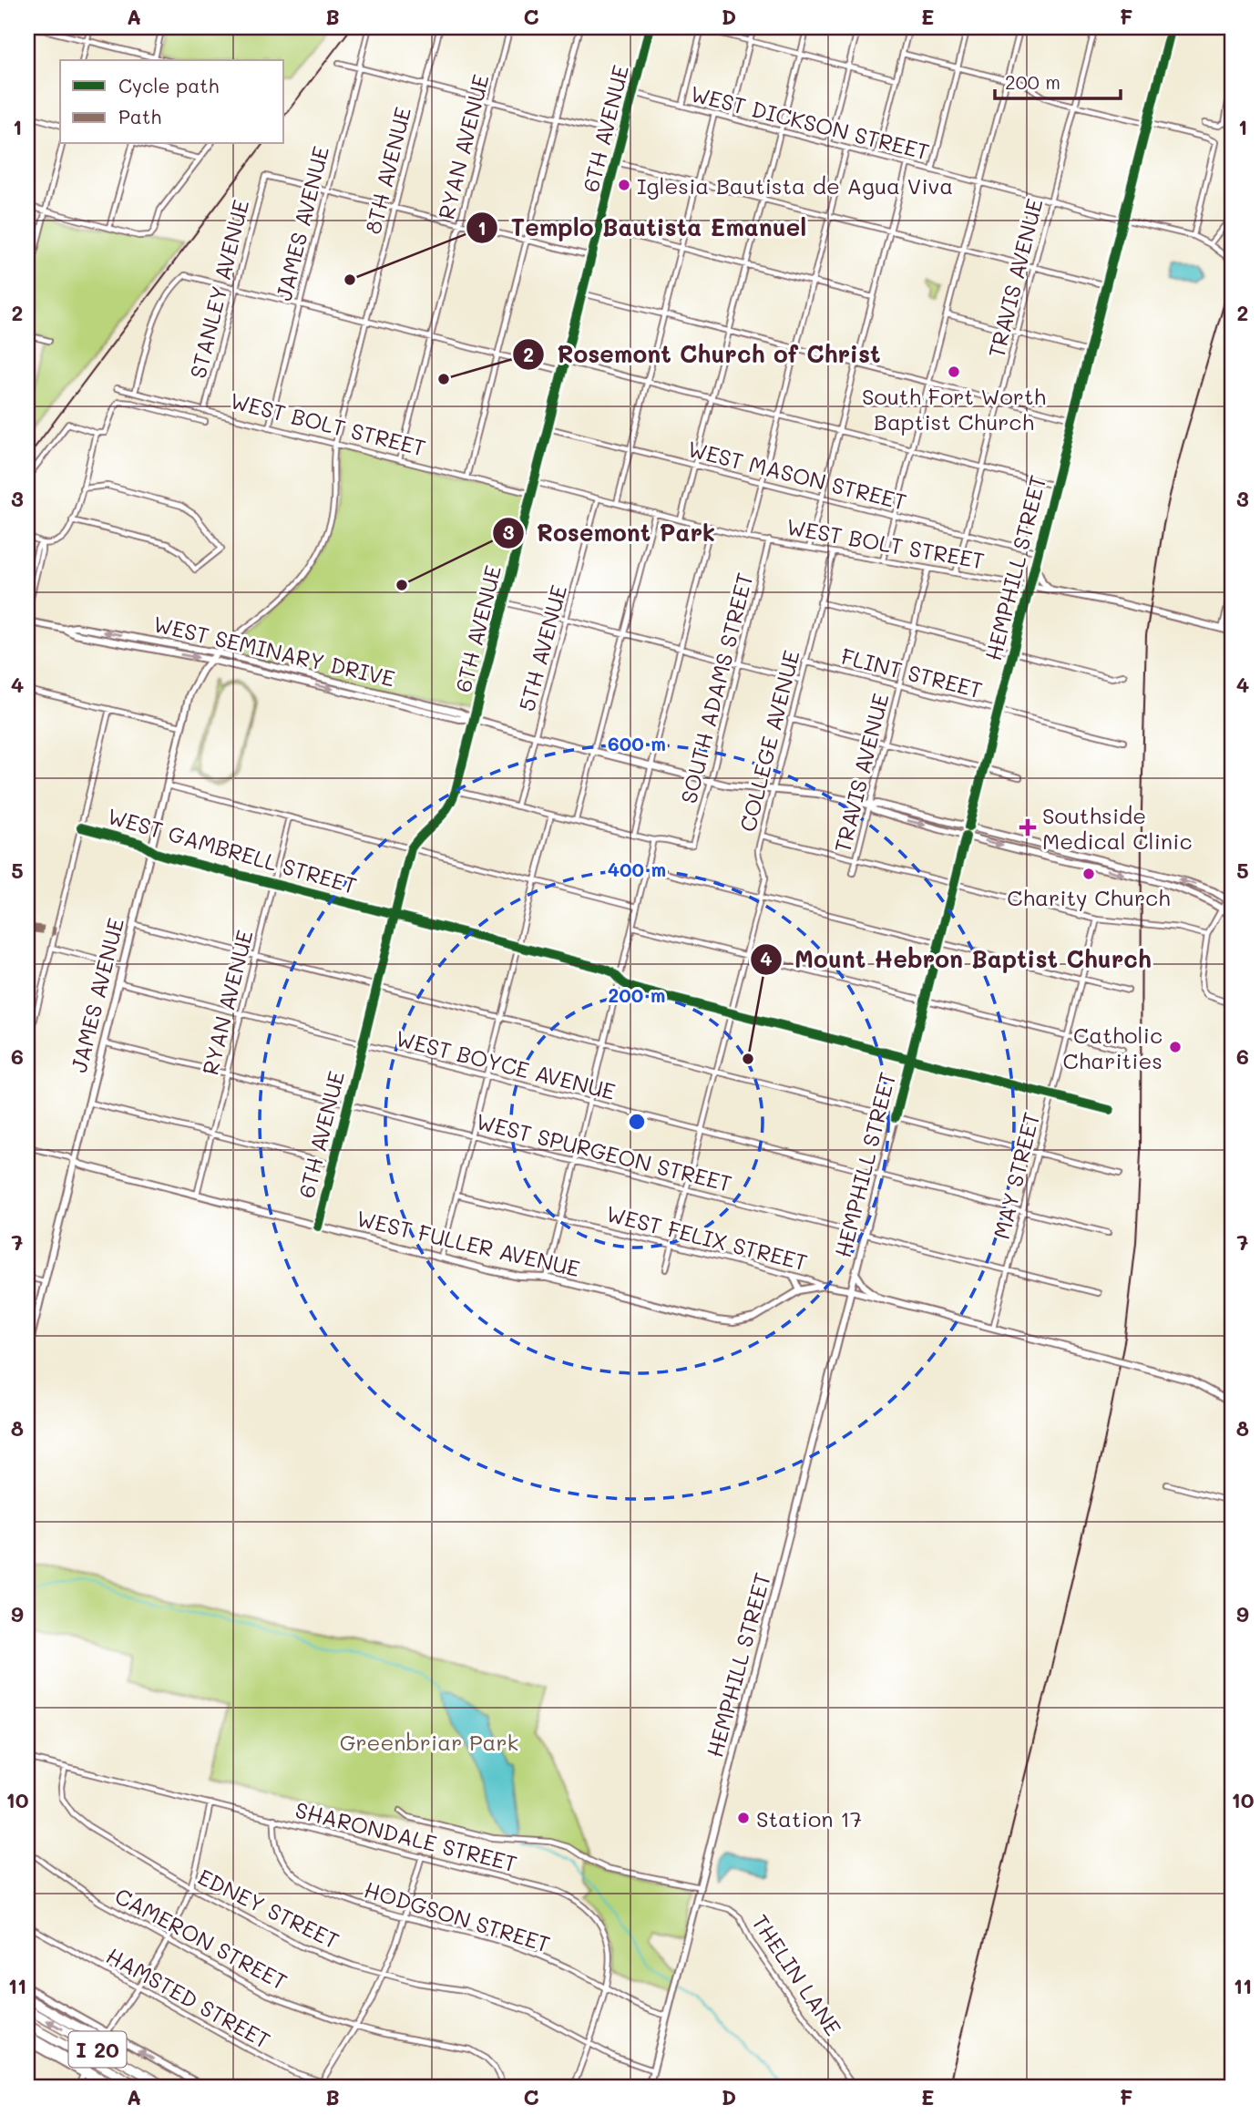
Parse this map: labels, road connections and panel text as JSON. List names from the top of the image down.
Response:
{
  "streets": {
    "highway": ["I 20"],
    "main road": [
      "6TH AVENUE",
      "JAMES AVENUE",
      "WEST BOLT STREET",
      "HEMPHILL STREET",
      "WEST SEMINARY DRIVE",
      "WEST FELIX STREET",
      "WEST FULLER AVENUE"
    ],
    "street": [
      "WEST DICKSON STREET",
      "RYAN AVENUE",
      "8TH AVENUE",
      "TRAVIS AVENUE",
      "STANLEY AVENUE",
      "WEST MASON STREET",
      "5TH AVENUE",
      "FLINT STREET",
      "SOUTH ADAMS STREET",
      "COLLEGE AVENUE",
      "WEST GAMBRELL STREET",
      "WEST BOYCE AVENUE",
      "WEST SPURGEON STREET",
      "MAY STREET",
      "SHARONDALE STREET",
      "EDNEY STREET",
      "HODGSON STREET",
      "CAMERON STREET",
      "THELIN LANE",
      "HAMSTED STREET"
    ]
  },
  "crossings": [
    ["WEST DICKSON STREET", "6TH AVENUE"],
    ["WEST DICKSON STREET", "TRAVIS AVENUE"],
    ["WEST DICKSON STREET", "HEMPHILL STREET"],
    ["6TH AVENUE", "WEST BOLT STREET"],
    ["6TH AVENUE", "WEST MASON STREET"],
    ["6TH AVENUE", "WEST SEMINARY DRIVE"],
    ["6TH AVENUE", "WEST GAMBRELL STREET"],
    ["6TH AVENUE", "WEST BOYCE AVENUE"],
    ["6TH AVENUE", "WEST SPURGEON STREET"],
    ["6TH AVENUE", "WEST FULLER AVENUE"],
    ["RYAN AVENUE", "WEST BOLT STREET"],
    ["RYAN AVENUE", "WEST GAMBRELL STREET"],
    ["RYAN AVENUE", "WEST BOYCE AVENUE"],
    ["RYAN AVENUE", "WEST SPURGEON STREET"],
    ["RYAN AVENUE", "WEST FULLER AVENUE"],
    ["8TH AVENUE", "JAMES AVENUE"],
    ["8TH AVENUE", "WEST BOLT STREET"],
    ["8TH AVENUE", "WEST SEMINARY DRIVE"],
    ["JAMES AVENUE", "STANLEY AVENUE"],
    ["JAMES AVENUE", "WEST BOLT STREET"],
    ["JAMES AVENUE", "WEST SEMINARY DRIVE"],
    ["JAMES AVENUE", "WEST GAMBRELL STREET"],
    ["JAMES AVENUE", "WEST BOYCE AVENUE"],
    ["JAMES AVENUE", "WEST SPURGEON STREET"],
    ["JAMES AVENUE", "WEST FULLER AVENUE"],
    ["TRAVIS AVENUE", "WEST BOLT STREET"],
    ["TRAVIS AVENUE", "WEST MASON STREET"],
    ["TRAVIS AVENUE", "WEST SEMINARY DRIVE"],
    ["TRAVIS AVENUE", "FLINT STREET"],
    ["STANLEY AVENUE", "WEST BOLT STREET"],
    ["WEST BOLT STREET", "HEMPHILL STREET"],
    ["WEST BOLT STREET", "5TH AVENUE"],
    ["WEST BOLT STREET", "SOUTH ADAMS STREET"],
    ["WEST BOLT STREET", "COLLEGE AVENUE"],
    ["WEST MASON STREET", "HEMPHILL STREET"],
    ["HEMPHILL STREET", "WEST SEMINARY DRIVE"],
    ["HEMPHILL STREET", "FLINT STREET"],
    ["HEMPHILL STREET", "WEST GAMBRELL STREET"],
    ["HEMPHILL STREET", "WEST BOYCE AVENUE"],
    ["HEMPHILL STREET", "WEST SPURGEON STREET"],
    ["HEMPHILL STREET", "WEST FELIX STREET"],
    ["HEMPHILL STREET", "EDNEY STREET"],
    ["HEMPHILL STREET", "HODGSON STREET"],
    ["HEMPHILL STREET", "THELIN LANE"],
    ["5TH AVENUE", "WEST SEMINARY DRIVE"],
    ["WEST SEMINARY DRIVE", "SOUTH ADAMS STREET"],
    ["WEST SEMINARY DRIVE", "COLLEGE AVENUE"],
    ["FLINT STREET", "COLLEGE AVENUE"],
    ["COLLEGE AVENUE", "WEST GAMBRELL STREET"],
    ["COLLEGE AVENUE", "WEST BOYCE AVENUE"],
    ["COLLEGE AVENUE", "WEST SPURGEON STREET"],
    ["COLLEGE AVENUE", "WEST FELIX STREET"],
    ["WEST GAMBRELL STREET", "MAY STREET"],
    ["WEST BOYCE AVENUE", "MAY STREET"],
    ["WEST SPURGEON STREET", "MAY STREET"],
    ["MAY STREET", "WEST FELIX STREET"],
    ["WEST FELIX STREET", "WEST FULLER AVENUE"],
    ["SHARONDALE STREET", "EDNEY STREET"],
    ["SHARONDALE STREET", "HODGSON STREET"]
  ],
  "parks": ["Greenbriar Park"],
  "places": {
    "other": [
      "Iglesia Bautista de Agua Viva",
      "Templo Bautista Emanuel",
      "South Fort Worth Baptist Church",
      "Rosemont Church of Christ",
      "Rosemont Park",
      "Charity Church",
      "Catholic Charities",
      "Mount Hebron Baptist Church",
      "Station 17"
    ],
    "health": ["Southside Medical Clinic"]
  },
  "legend": ["Cycle path", "Path"],
  "scale_bar": "200 m",
  "grid": {
    "columns": [
      "A",
      "B",
      "C",
      "D",
      "E",
      "F"
    ],
    "rows": [
      "1",
      "2",
      "3",
      "4",
      "5",
      "6",
      "7",
      "8",
      "9",
      "10",
      "11"
    ]
  },
  "rings": ["600 m", "400 m", "200 m"]
}
